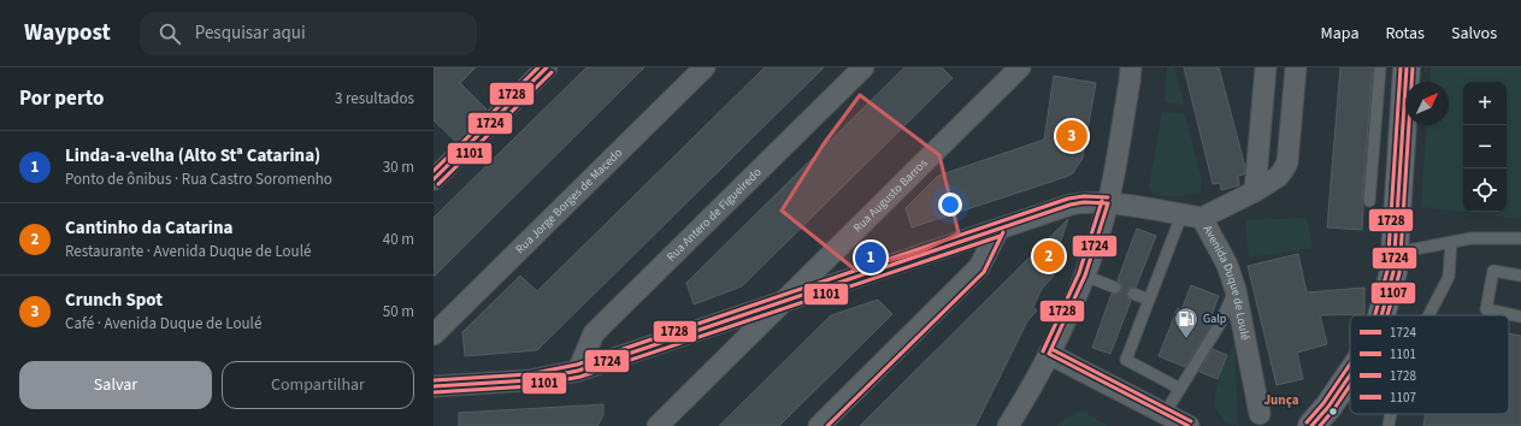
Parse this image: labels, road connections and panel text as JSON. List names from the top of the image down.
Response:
{
  "streets": {
    "street": [
      "Rua Augusto Barros",
      "Rua Jorge Borges de Macedo",
      "Rua Antero de Figueiredo",
      "Avenida Duque de Loulé"
    ]
  },
  "crossings": [
    ["Rua Augusto Barros", "Avenida Duque de Loulé"],
    ["Rua Antero de Figueiredo", "Avenida Duque de Loulé"]
  ],
  "districts": ["Junça"],
  "places": {
    "fuel station": ["Galp"]
  },
  "lines": [
    "transit line 1724",
    "transit line 1728",
    "transit line 1107",
    "transit line 1101"
  ],
  "legend": [
    "1724",
    "1101",
    "1728",
    "1107"
  ],
  "north": "top right",
  "page": {
    "header": "Waypost",
    "search": "Pesquisar aqui",
    "nav": ["Mapa", "Rotas", "Salvos"],
    "heading": ["Por perto", "3 resultados"],
    "map_buttons": ["+", "−"],
    "pins": ["3", "2", "1"],
    "list": [
      {
        "mark": "1",
        "name": "Linda-a-velha (Alto Stª Catarina)",
        "note": "Ponto de ônibus · Rua Castro Soromenho",
        "value": "30 m"
      },
      {
        "mark": "2",
        "name": "Cantinho da Catarina",
        "note": "Restaurante · Avenida Duque de Loulé",
        "value": "40 m"
      },
      {
        "mark": "3",
        "name": "Crunch Spot",
        "note": "Café · Avenida Duque de Loulé",
        "value": "50 m"
      }
    ],
    "buttons": ["Salvar", "Compartilhar"]
  }
}
